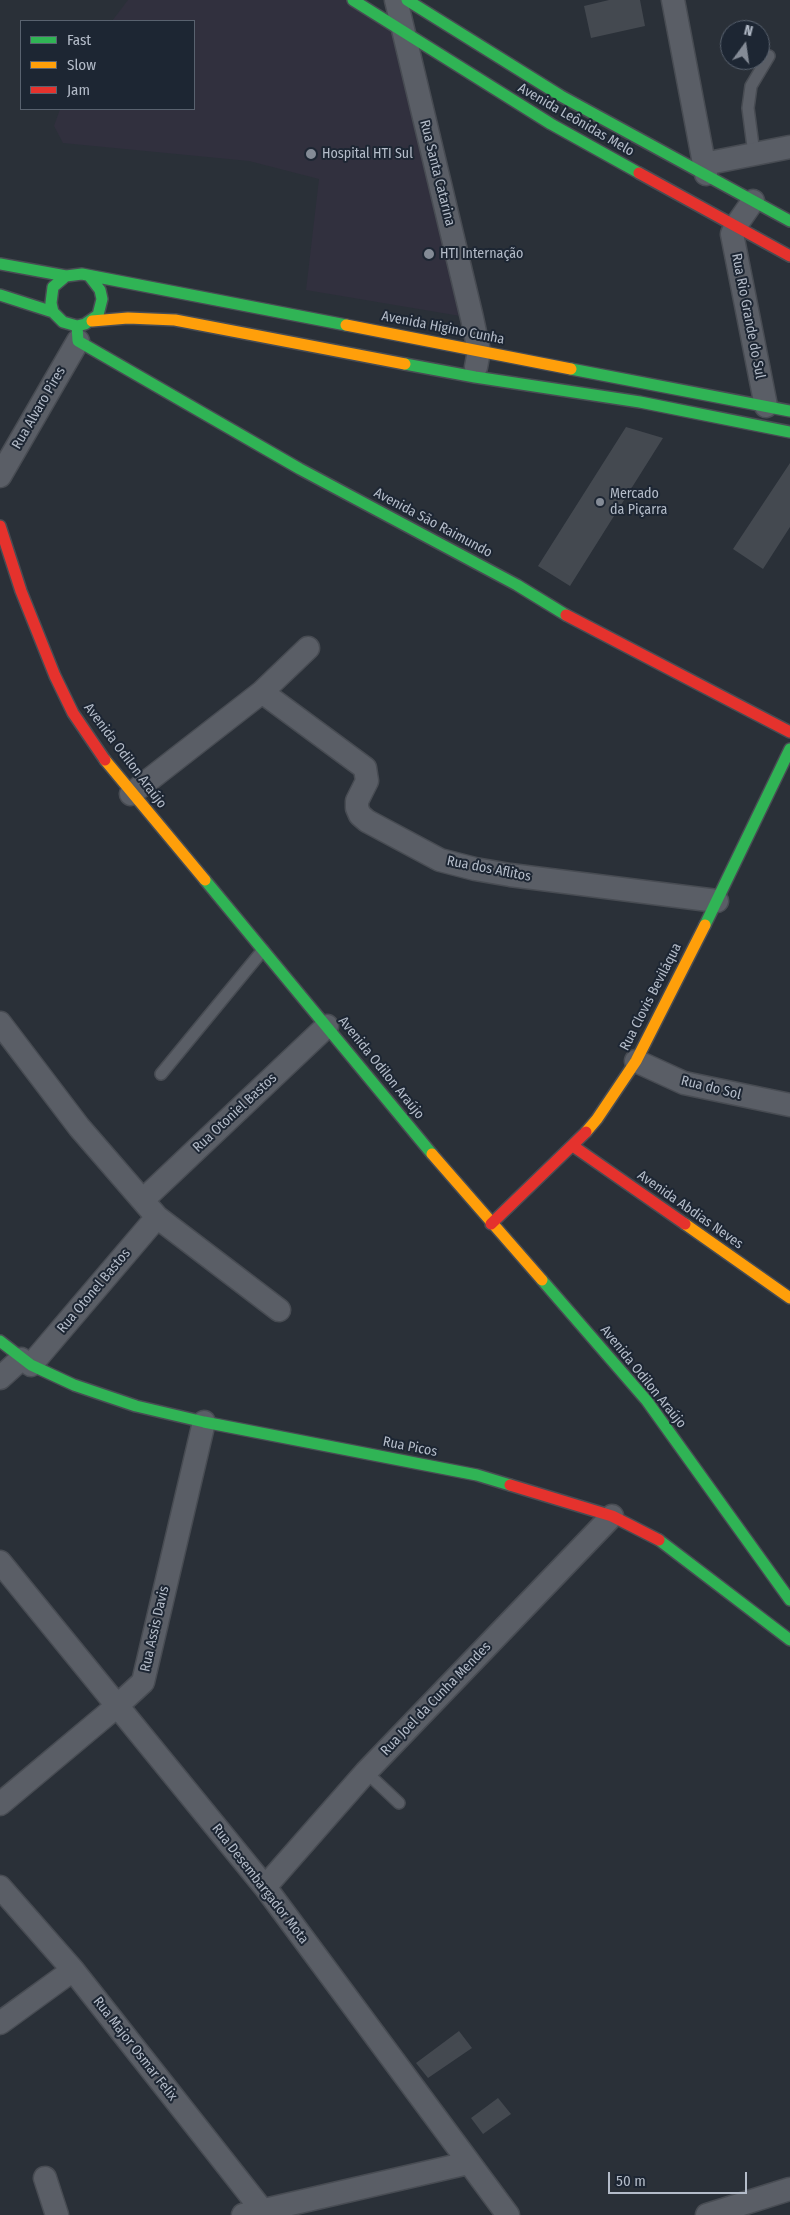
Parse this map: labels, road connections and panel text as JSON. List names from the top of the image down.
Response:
{
  "streets": {
    "main road": [
      "Avenida Leônidas Melo",
      "Avenida Higino Cunha",
      "Avenida São Raimundo",
      "Avenida Odilon Araújo",
      "Rua Clovis Beviláqua",
      "Avenida Abdias Neves",
      "Rua Picos"
    ],
    "street": [
      "Rua Santa Catarina",
      "Rua Rio Grande do Sul",
      "Rua Alvaro Pires",
      "Rua dos Aflitos",
      "Rua do Sol",
      "Rua Otoniel Bastos",
      "Rua Otonel Bastos",
      "Rua Assis Davis",
      "Rua Joel da Cunha Mendes",
      "Rua Desembargador Mota",
      "Rua Major Osmar Felix"
    ]
  },
  "crossings": [
    ["Avenida Leônidas Melo", "Rua Santa Catarina"],
    ["Avenida Leônidas Melo", "Rua Rio Grande do Sul"],
    ["Rua Santa Catarina", "Avenida Higino Cunha"],
    ["Rua Rio Grande do Sul", "Avenida Higino Cunha"],
    ["Avenida Higino Cunha", "Rua Alvaro Pires"],
    ["Avenida Higino Cunha", "Avenida São Raimundo"],
    ["Rua Alvaro Pires", "Avenida São Raimundo"],
    ["Avenida Odilon Araújo", "Rua Clovis Beviláqua"],
    ["Avenida Odilon Araújo", "Rua Otoniel Bastos"],
    ["Rua dos Aflitos", "Rua Clovis Beviláqua"],
    ["Rua Clovis Beviláqua", "Rua do Sol"],
    ["Rua Clovis Beviláqua", "Avenida Abdias Neves"],
    ["Rua Otoniel Bastos", "Rua Otonel Bastos"],
    ["Rua Otonel Bastos", "Rua Picos"],
    ["Rua Picos", "Rua Assis Davis"],
    ["Rua Picos", "Rua Joel da Cunha Mendes"],
    ["Rua Assis Davis", "Rua Desembargador Mota"],
    ["Rua Joel da Cunha Mendes", "Rua Desembargador Mota"]
  ],
  "places": ["Hospital HTI Sul", "HTI Internação", "Mercado da Piçarra"],
  "legend": ["Fast", "Slow", "Jam"],
  "scale_bar": "50 m",
  "north": "top"
}
